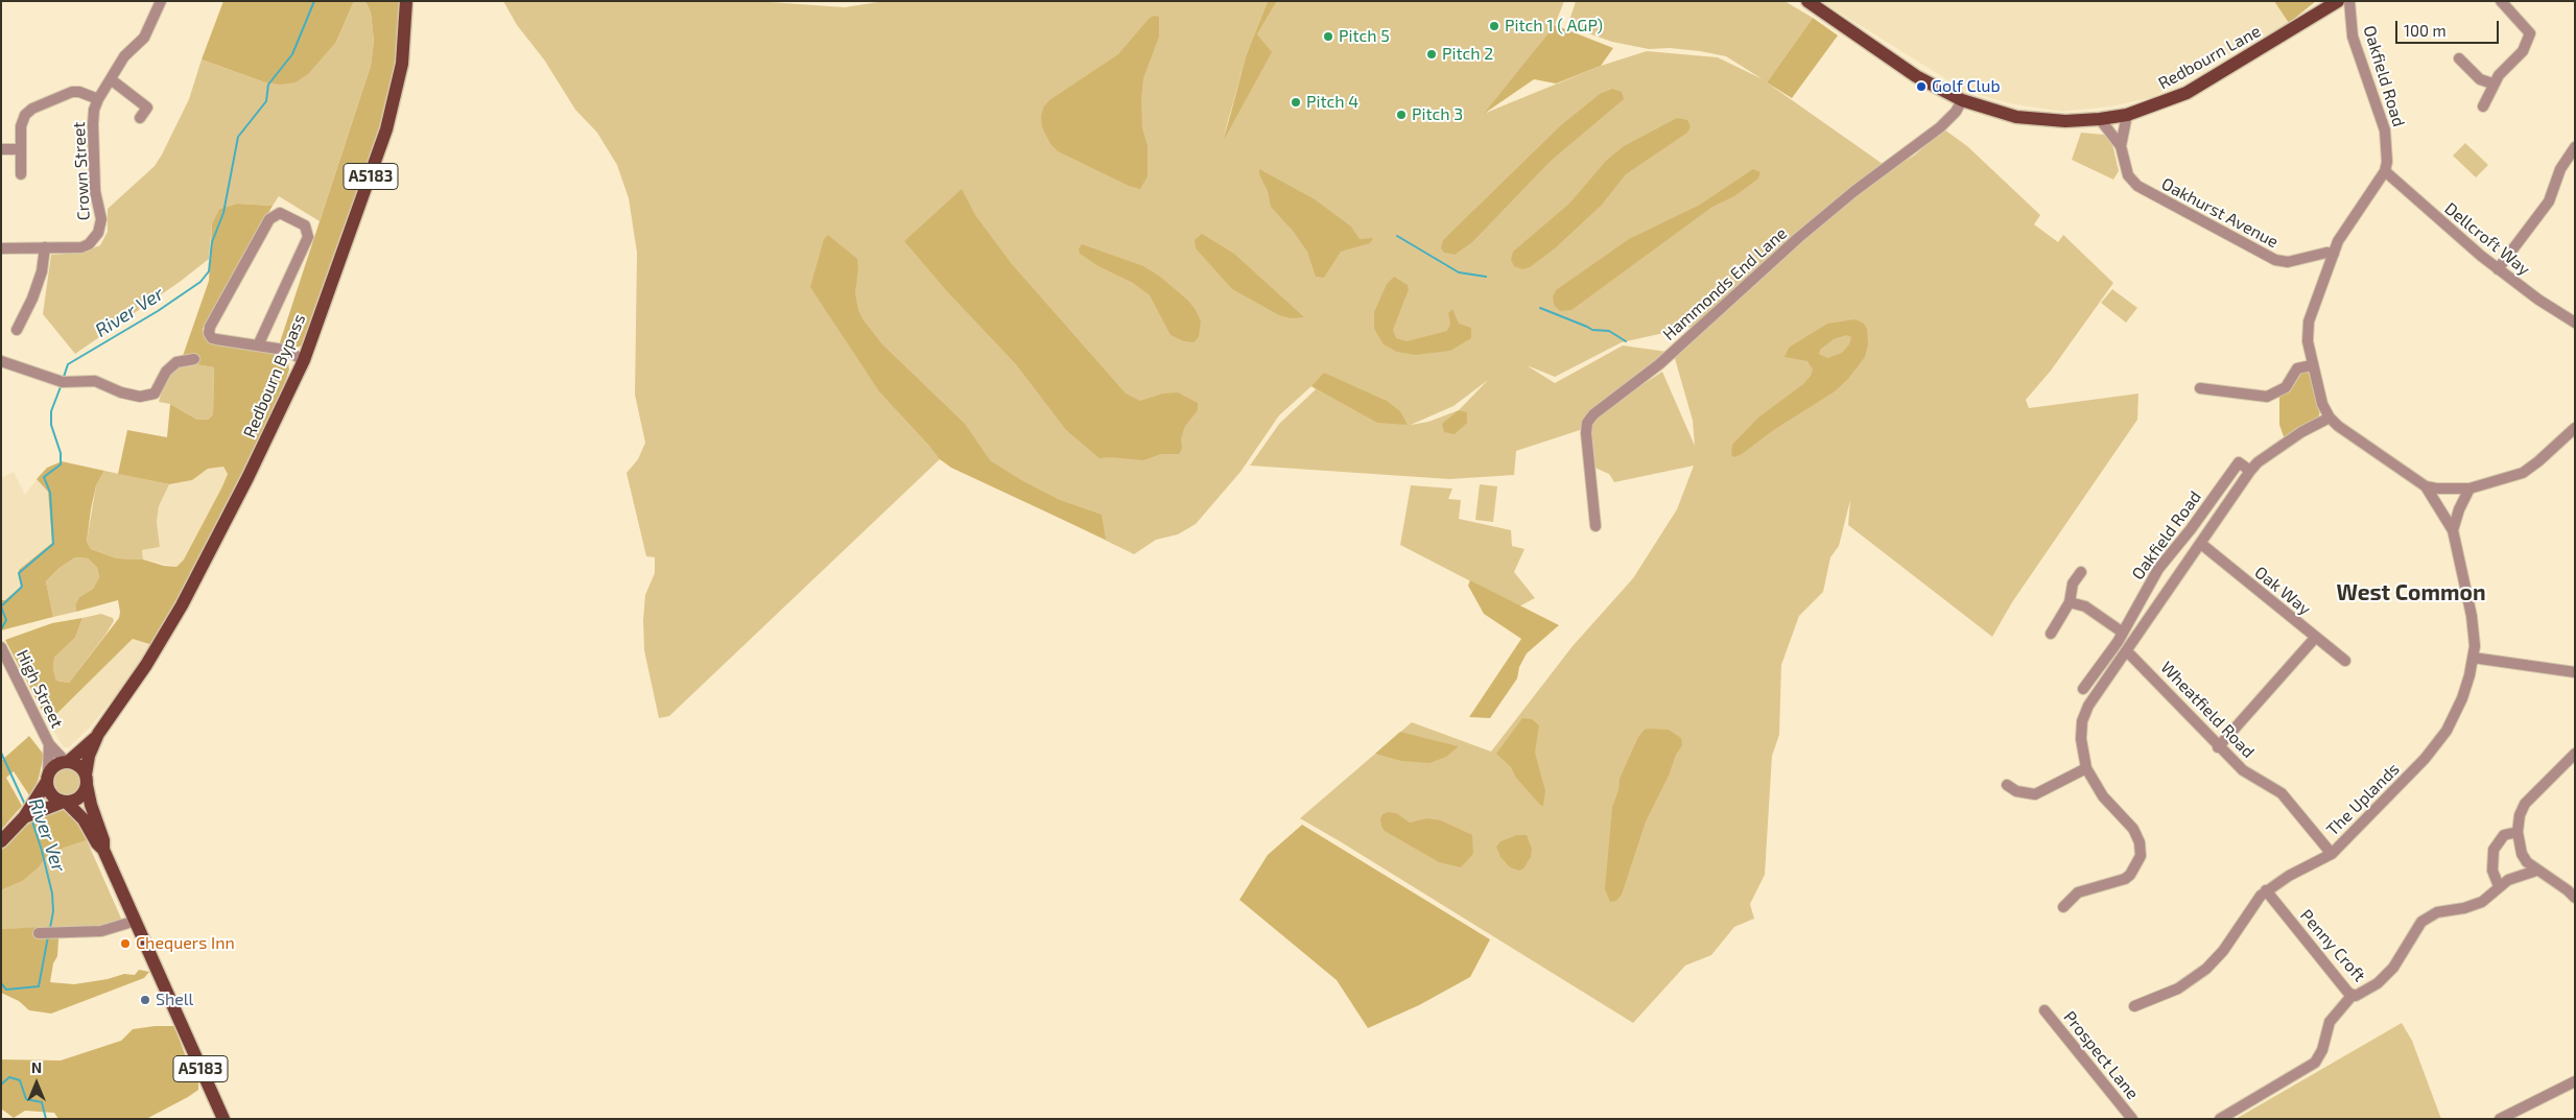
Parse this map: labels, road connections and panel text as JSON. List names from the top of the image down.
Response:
{
  "streets": {
    "main road": ["Redbourn Lane", "A5183", "Redbourn Bypass"],
    "street": [
      "Oakfield Road",
      "Crown Street",
      "Oakhurst Avenue",
      "Dellcroft Way",
      "Hammonds End Lane",
      "Oak Way",
      "High Street",
      "Wheatfield Road",
      "The Uplands",
      "Penny Croft",
      "Prospect Lane"
    ]
  },
  "crossings": [
    ["Redbourn Lane", "Oakhurst Avenue"],
    ["Redbourn Lane", "Hammonds End Lane"],
    ["Oakfield Road", "Dellcroft Way"],
    ["Oakfield Road", "Oak Way"],
    ["Oakfield Road", "Wheatfield Road"],
    ["A5183", "Redbourn Bypass"],
    ["A5183", "High Street"],
    ["Redbourn Bypass", "High Street"],
    ["Wheatfield Road", "The Uplands"],
    ["The Uplands", "Penny Croft"]
  ],
  "districts": ["West Common"],
  "water": ["River Ver"],
  "places": [
    "Pitch 1 ( AGP)",
    "Pitch 5",
    "Pitch 2",
    "Golf Club",
    "Pitch 4",
    "Pitch 3",
    "Chequers Inn",
    "Shell"
  ],
  "scale_bar": "100 m",
  "north": "top"
}
